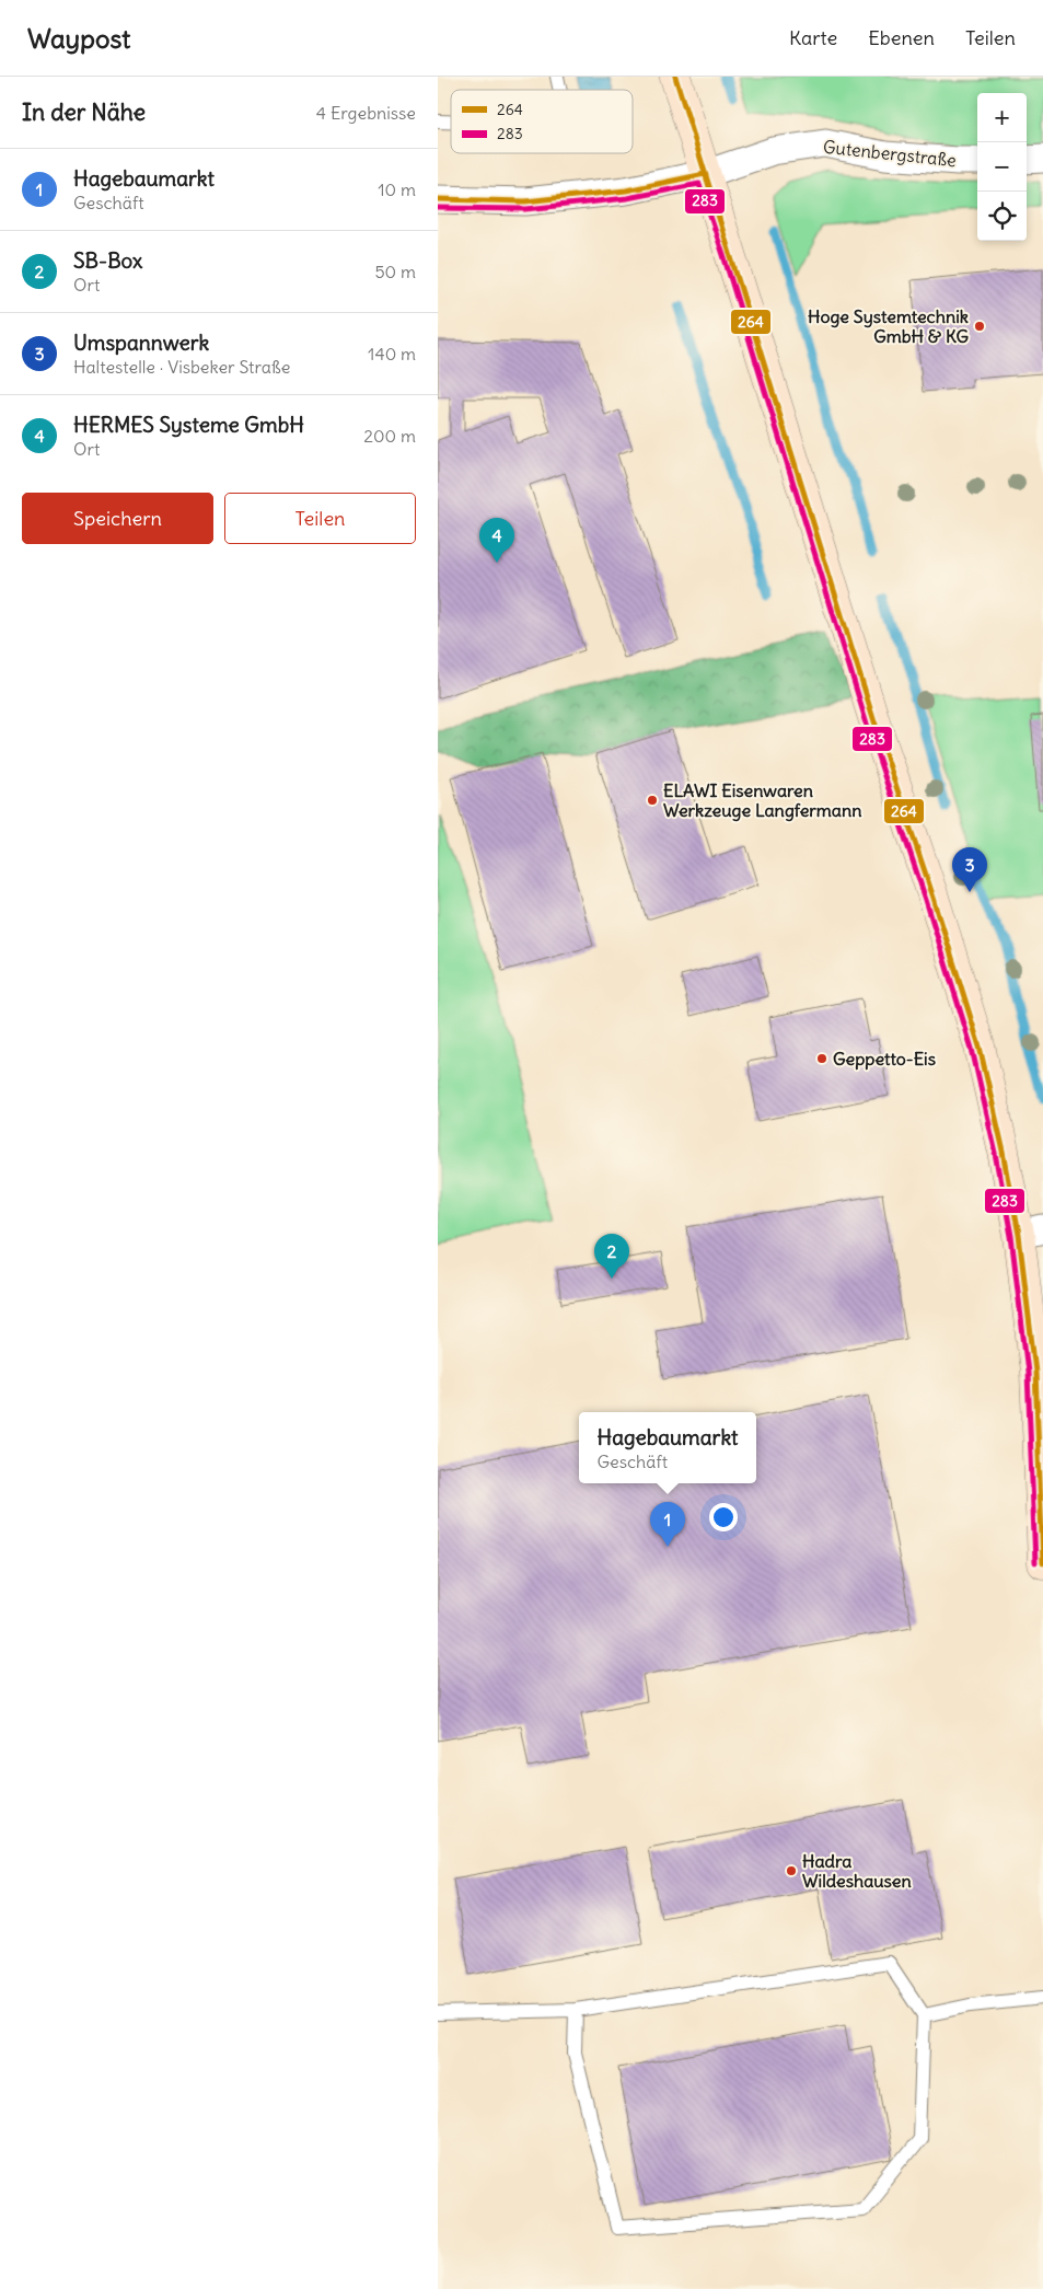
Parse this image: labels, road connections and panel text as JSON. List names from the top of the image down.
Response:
{
  "streets": {
    "street": ["Gutenbergstraße"]
  },
  "places": [
    "Hoge Systemtechnik GmbH & KG",
    "ELAWI Eisenwaren Werkzeuge Langfermann",
    "Geppetto-Eis",
    "Hadra Wildeshausen"
  ],
  "lines": ["transit line 264", "transit line 283"],
  "legend": ["264", "283"],
  "page": {
    "header": "Waypost",
    "nav": ["Karte", "Ebenen", "Teilen"],
    "heading": ["In der Nähe", "4 Ergebnisse"],
    "map_buttons": ["+", "−"],
    "list": [
      {
        "mark": "1",
        "name": "Hagebaumarkt",
        "note": "Geschäft",
        "value": "10 m"
      },
      {
        "mark": "2",
        "name": "SB-Box",
        "note": "Ort",
        "value": "50 m"
      },
      {
        "mark": "3",
        "name": "Umspannwerk",
        "note": "Haltestelle · Visbeker Straße",
        "value": "140 m"
      },
      {
        "mark": "4",
        "name": "HERMES Systeme GmbH",
        "note": "Ort",
        "value": "200 m"
      }
    ],
    "buttons": ["Speichern", "Teilen"],
    "pins": [
      "4",
      "3",
      "2",
      "1"
    ],
    "popup": ["Hagebaumarkt", "Geschäft"]
  }
}
